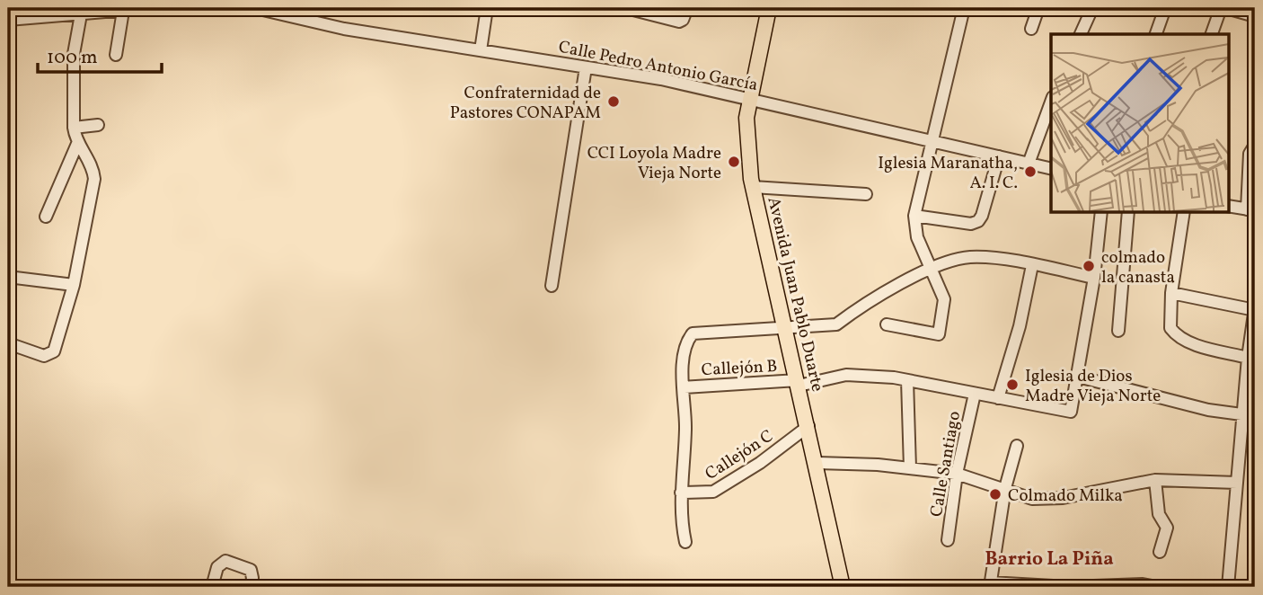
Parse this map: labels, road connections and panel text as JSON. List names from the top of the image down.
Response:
{
  "streets": {
    "main road": ["Avenida Juan Pablo Duarte"],
    "street": [
      "Calle Pedro Antonio García",
      "Callejón B",
      "Callejón C",
      "Calle Santiago"
    ]
  },
  "crossings": [
    ["Calle Pedro Antonio García", "Avenida Juan Pablo Duarte"],
    ["Avenida Juan Pablo Duarte", "Callejón B"],
    ["Avenida Juan Pablo Duarte", "Callejón C"],
    ["Callejón B", "Calle Santiago"]
  ],
  "districts": ["Barrio La Piña"],
  "places": [
    "Confraternidad de Pastores CONAPAM",
    "CCI Loyola Madre Vieja Norte",
    "Iglesia Maranatha, A. I. C.",
    "colmado la canasta",
    "Iglesia de Dios Madre Vieja Norte",
    "Colmado Milka"
  ],
  "scale_bar": "100 m"
}
